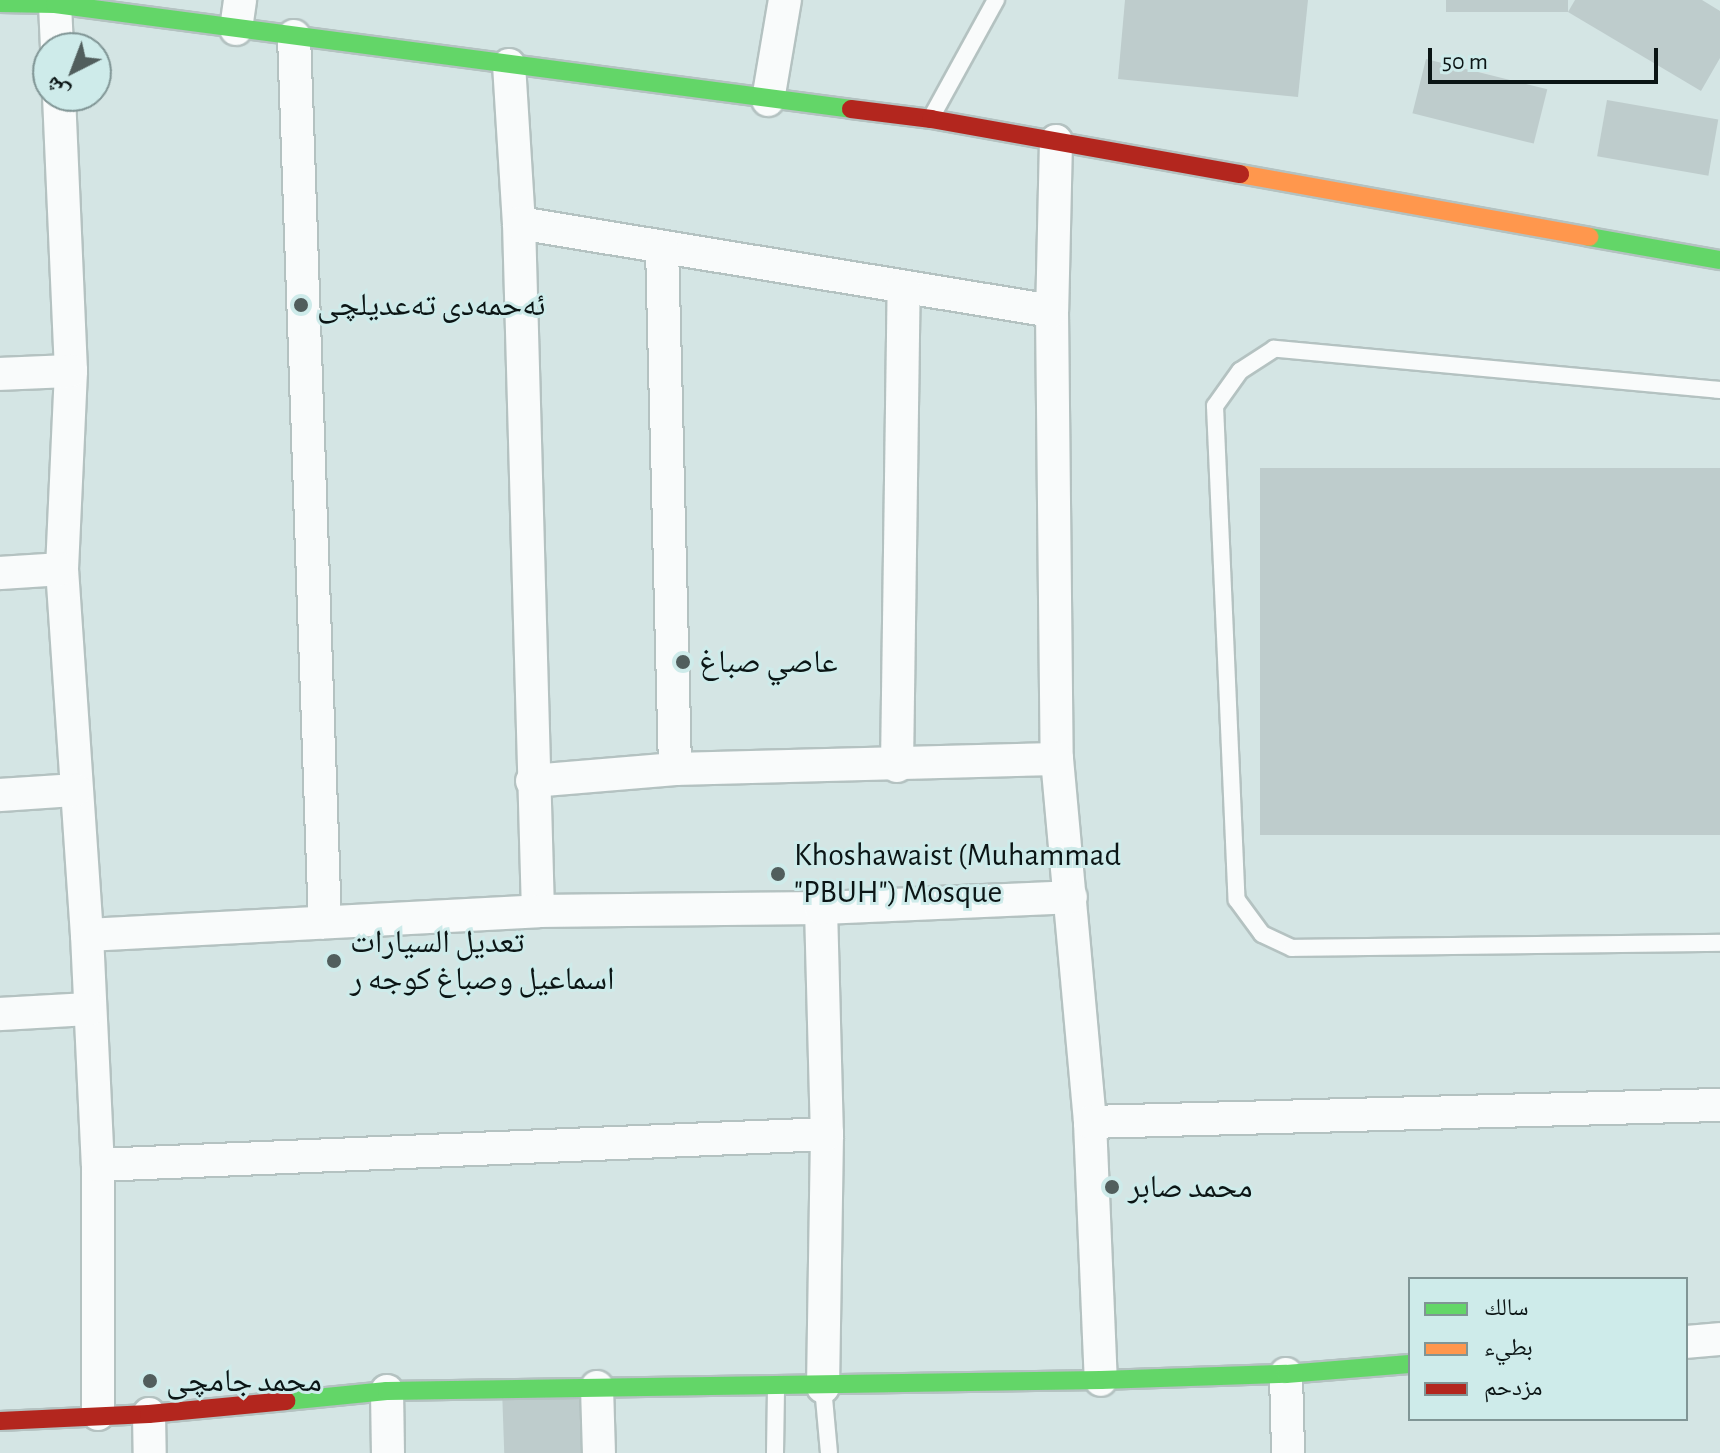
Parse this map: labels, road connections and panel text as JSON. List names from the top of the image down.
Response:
{
  "places": [
    "ئەحمەدی تەعدیلچی",
    "عاصي صباغ",
    "Khoshawaist (Muhammad \"PBUH\") Mosque",
    "تعديل السيارات اسماعيل وصباغ كوجه ر",
    "محمد صابر",
    "محمد جامچی"
  ],
  "legend": ["سالك", "بطيء", "مزدحم"],
  "scale_bar": "50 m",
  "north": "bottom left"
}
